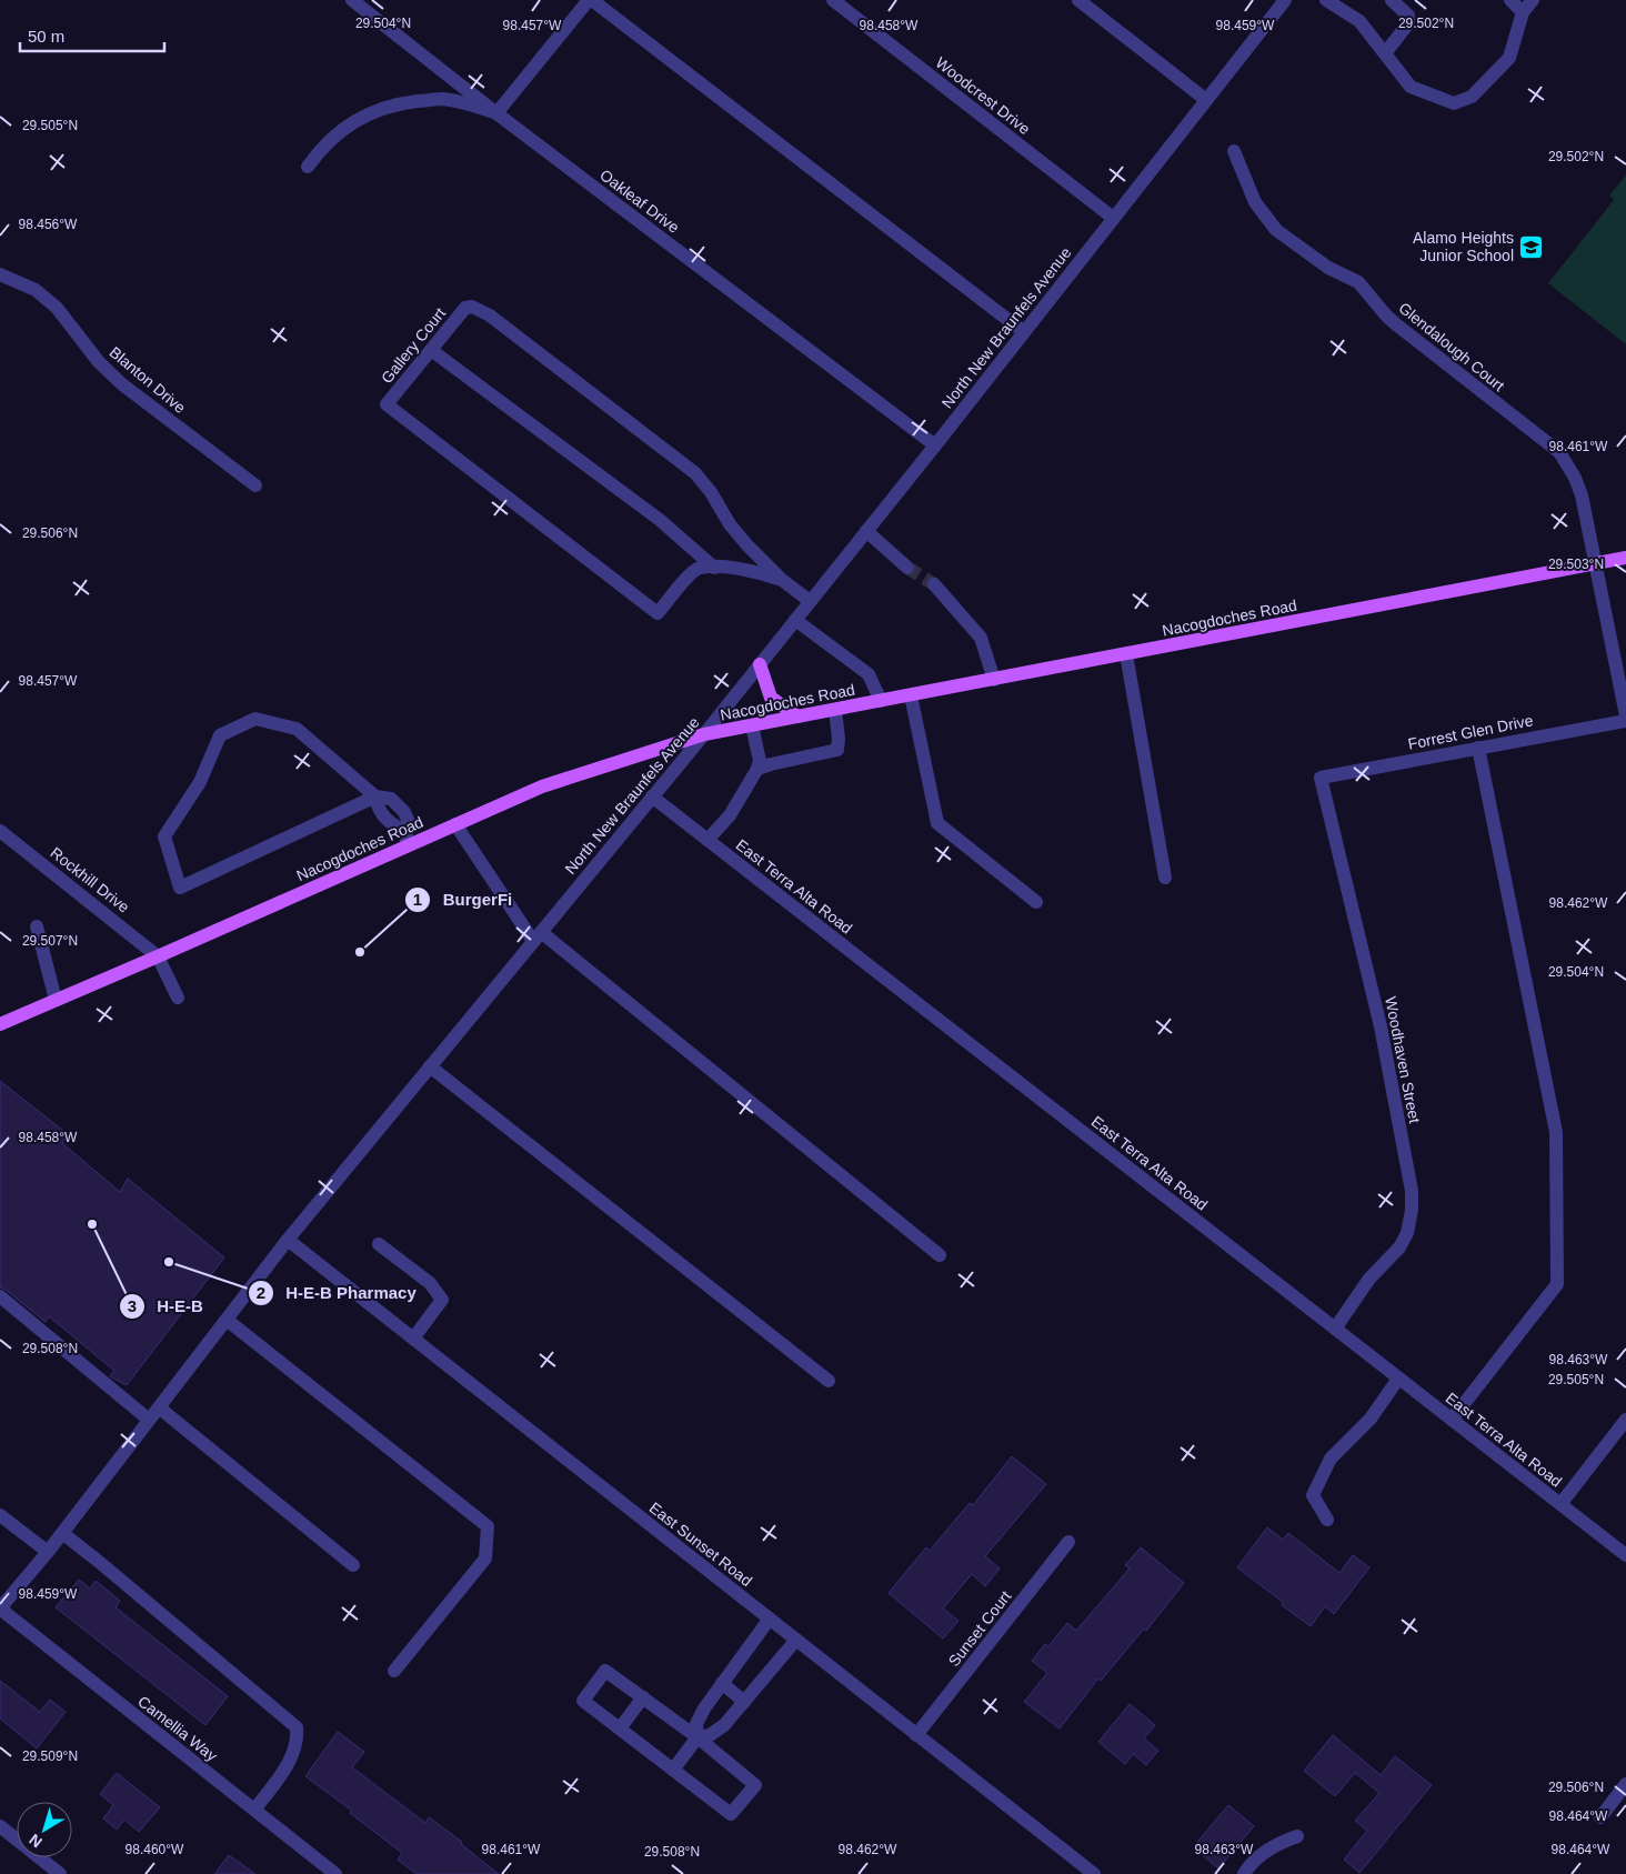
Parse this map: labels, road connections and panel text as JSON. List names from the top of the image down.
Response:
{
  "streets": {
    "main road": ["Nacogdoches Road"],
    "street": [
      "Woodcrest Drive",
      "Oakleaf Drive",
      "North New Braunfels Avenue",
      "Gallery Court",
      "Glendalough Court",
      "Blanton Drive",
      "Forrest Glen Drive",
      "Rockhill Drive",
      "East Terra Alta Road",
      "Woodhaven Street",
      "East Sunset Road",
      "Sunset Court",
      "Camellia Way"
    ]
  },
  "crossings": [
    ["Woodcrest Drive", "North New Braunfels Avenue"],
    ["Oakleaf Drive", "North New Braunfels Avenue"],
    ["North New Braunfels Avenue", "Gallery Court"],
    ["North New Braunfels Avenue", "Nacogdoches Road"],
    ["North New Braunfels Avenue", "East Terra Alta Road"],
    ["North New Braunfels Avenue", "East Sunset Road"],
    ["North New Braunfels Avenue", "Camellia Way"],
    ["Glendalough Court", "Nacogdoches Road"],
    ["Nacogdoches Road", "Rockhill Drive"],
    ["Forrest Glen Drive", "Woodhaven Street"],
    ["East Terra Alta Road", "Woodhaven Street"],
    ["East Sunset Road", "Sunset Court"]
  ],
  "places": {
    "school or university": ["Alamo Heights Junior School"],
    "other": ["BurgerFi", "H-E-B", "H-E-B Pharmacy"]
  },
  "scale_bar": "50 m",
  "north": "bottom left",
  "coordinates": [
    "29.504°N",
    "29.502°N",
    "98.457°W",
    "98.458°W",
    "98.459°W",
    "29.505°N",
    "98.456°W",
    "98.461°W",
    "29.506°N",
    "29.503°N",
    "98.462°W",
    "29.507°N",
    "29.508°N",
    "98.463°W",
    "29.509°N",
    "98.464°W",
    "98.460°W"
  ]
}
